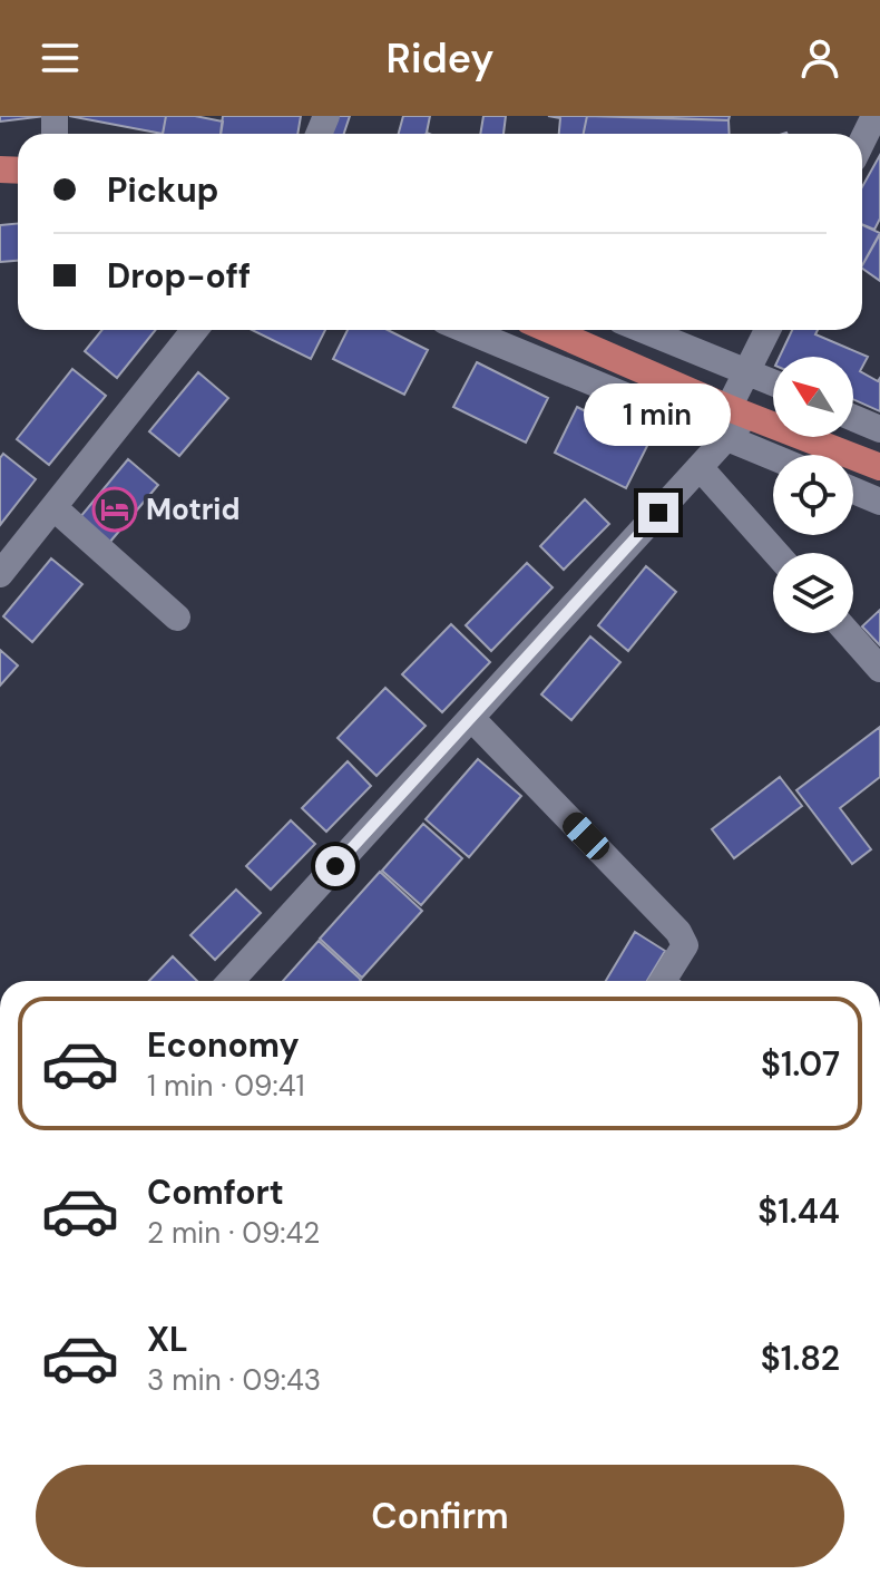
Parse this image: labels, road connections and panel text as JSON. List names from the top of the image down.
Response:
{
  "places": {
    "hotel": ["Motrid"]
  },
  "north": "top left",
  "page": {
    "header": "Ridey",
    "banner": ["Pickup", "Drop-off"],
    "bubble": "1 min",
    "list": [
      {
        "name": "Economy",
        "note": "1 min · 09:41",
        "value": "$1.07"
      },
      {
        "name": "Comfort",
        "note": "2 min · 09:42",
        "value": "$1.44"
      },
      {
        "name": "XL",
        "note": "3 min · 09:43",
        "value": "$1.82"
      }
    ],
    "buttons": "Confirm"
  }
}
